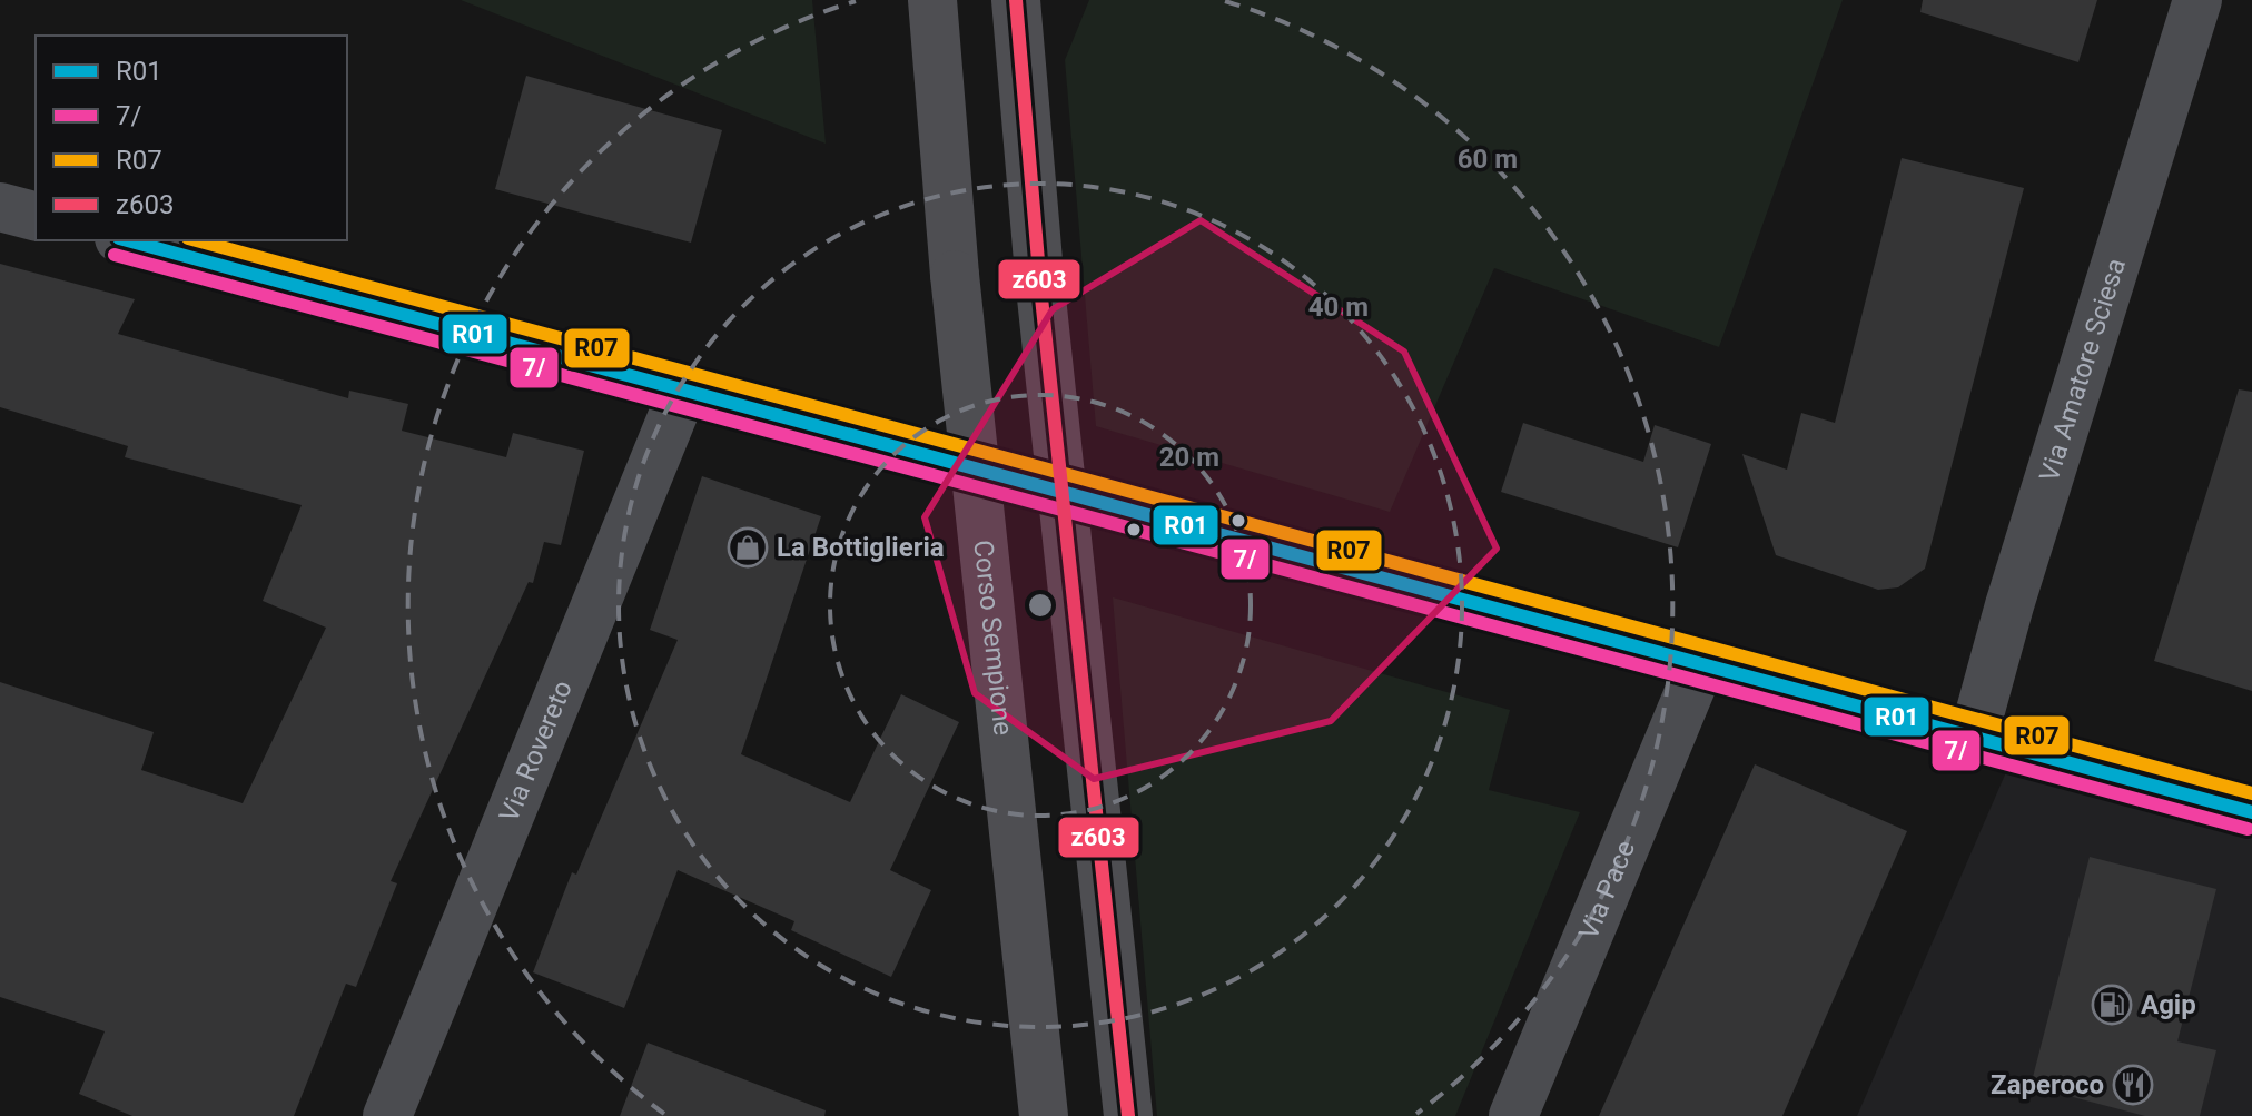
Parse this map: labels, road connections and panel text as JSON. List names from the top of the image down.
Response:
{
  "streets": {
    "highway": ["Corso Sempione"],
    "street": ["Via Amatore Sciesa", "Via Rovereto", "Via Pace"]
  },
  "places": {
    "shop": ["La Bottiglieria"],
    "fuel station": ["Agip"],
    "restaurant": ["Zaperoco"]
  },
  "lines": [
    "transit line z603",
    "transit line R01",
    "transit line R07",
    "transit line 7/"
  ],
  "legend": [
    "R01",
    "7/",
    "R07",
    "z603"
  ],
  "rings": ["60 m", "40 m", "20 m"]
}
